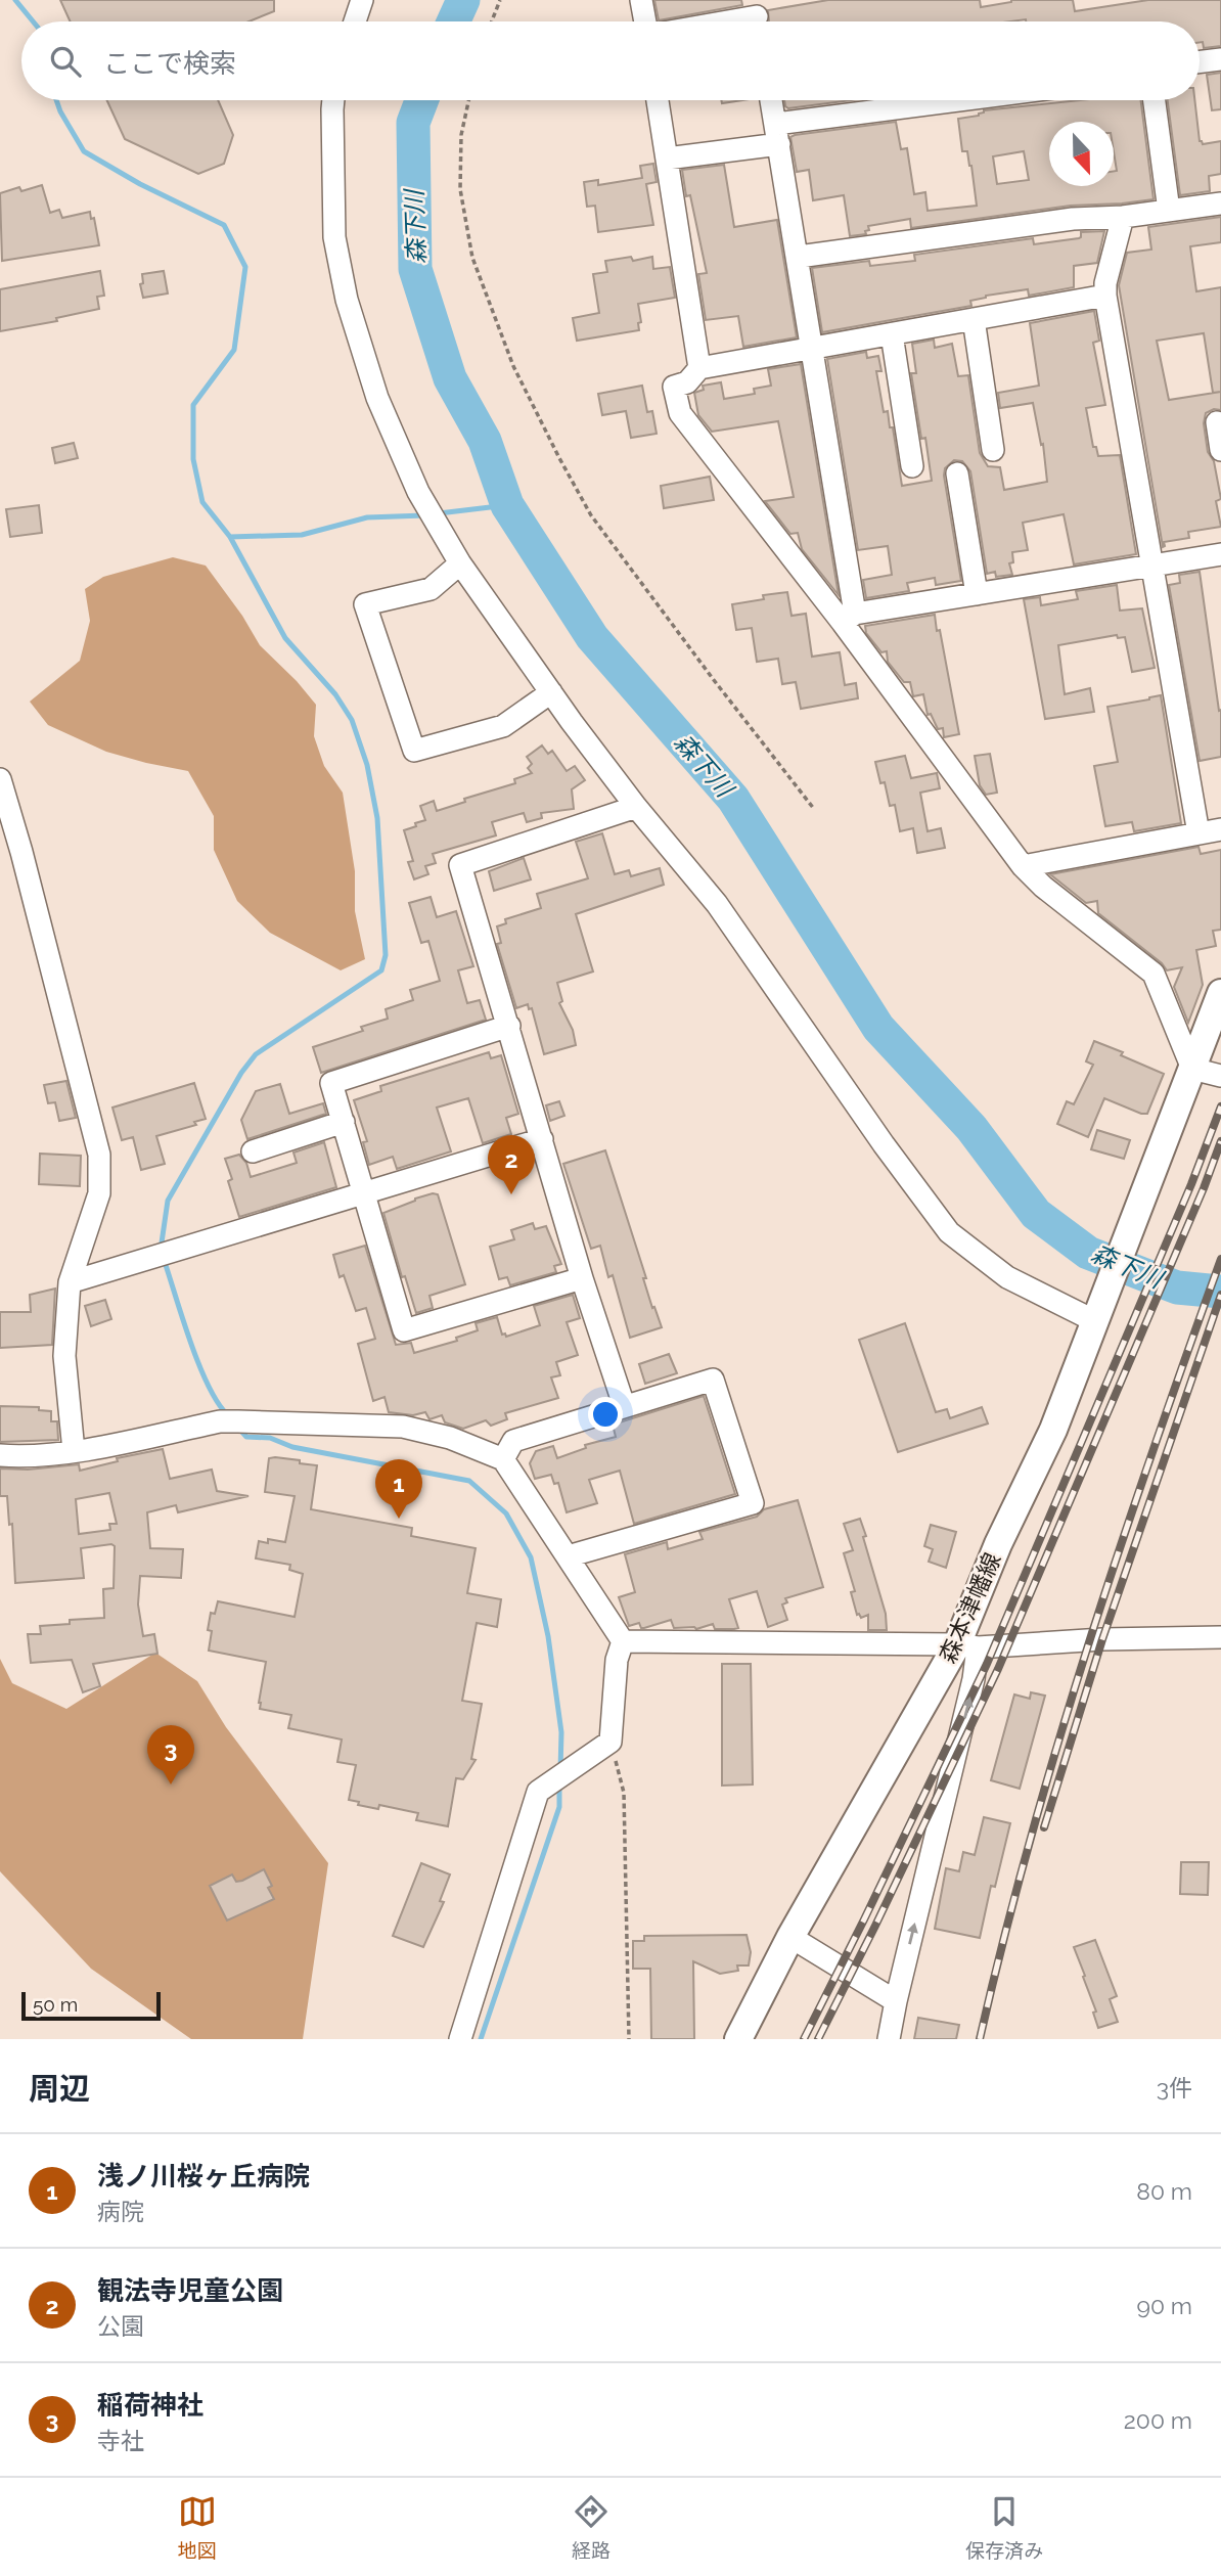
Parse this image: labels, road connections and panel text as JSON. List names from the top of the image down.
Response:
{
  "streets": {
    "main road": ["森本津幡線"]
  },
  "water": ["森下川"],
  "scale_bar": "50 m",
  "north": "bottom",
  "page": {
    "search": "ここで検索",
    "pins": ["2", "1", "3"],
    "scale": "50 m",
    "heading": ["周辺", "3件"],
    "list": [
      {
        "mark": "1",
        "name": "浅ノ川桜ヶ丘病院",
        "note": "病院",
        "value": "80 m"
      },
      {
        "mark": "2",
        "name": "観法寺児童公園",
        "note": "公園",
        "value": "90 m"
      },
      {
        "mark": "3",
        "name": "稲荷神社",
        "note": "寺社",
        "value": "200 m"
      }
    ],
    "nav": ["地図", "経路", "保存済み"]
  }
}
